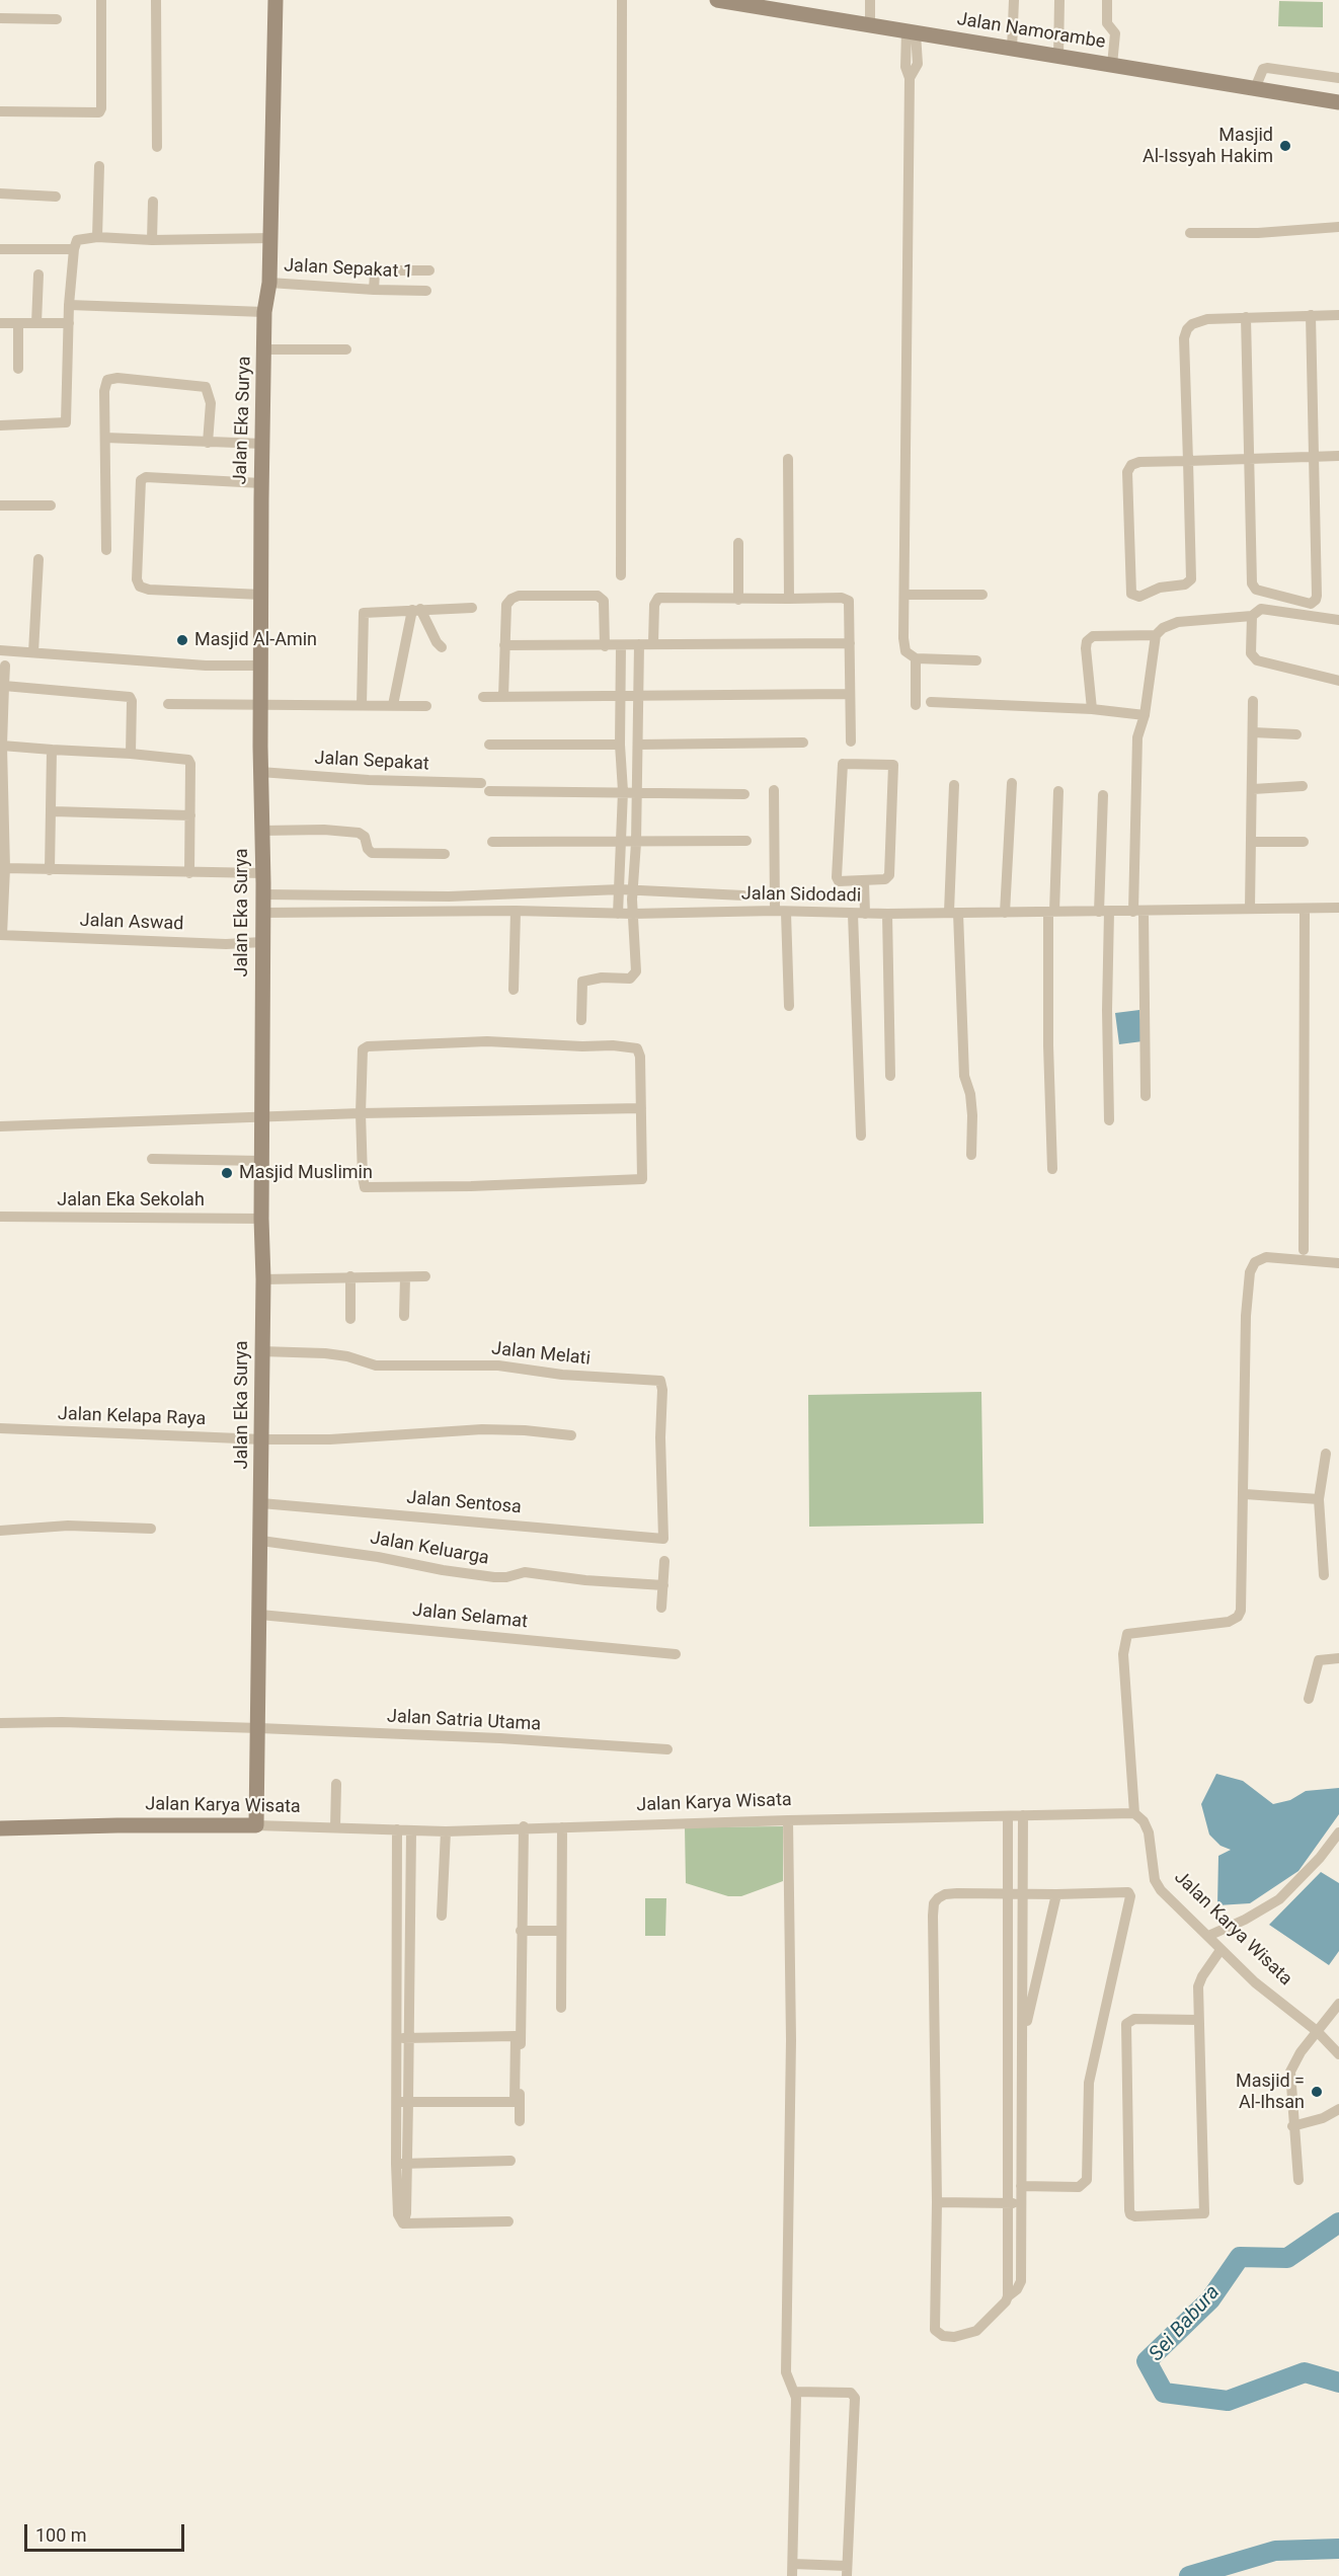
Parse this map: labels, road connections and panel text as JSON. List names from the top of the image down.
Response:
{
  "streets": {
    "street": [
      "Jalan Namorambe",
      "Jalan Sepakat 1",
      "Jalan Eka Surya",
      "Jalan Sepakat",
      "Jalan Sidodadi",
      "Jalan Aswad",
      "Jalan Eka Sekolah",
      "Jalan Melati",
      "Jalan Kelapa Raya",
      "Jalan Sentosa",
      "Jalan Keluarga",
      "Jalan Selamat",
      "Jalan Satria Utama",
      "Jalan Karya Wisata"
    ]
  },
  "crossings": [
    ["Jalan Sepakat 1", "Jalan Eka Surya"],
    ["Jalan Eka Surya", "Jalan Sepakat"],
    ["Jalan Eka Surya", "Jalan Sidodadi"],
    ["Jalan Eka Surya", "Jalan Aswad"],
    ["Jalan Eka Surya", "Jalan Eka Sekolah"],
    ["Jalan Eka Surya", "Jalan Melati"],
    ["Jalan Eka Surya", "Jalan Kelapa Raya"],
    ["Jalan Eka Surya", "Jalan Sentosa"],
    ["Jalan Eka Surya", "Jalan Keluarga"],
    ["Jalan Eka Surya", "Jalan Selamat"],
    ["Jalan Eka Surya", "Jalan Satria Utama"],
    ["Jalan Eka Surya", "Jalan Karya Wisata"],
    ["Jalan Melati", "Jalan Sentosa"]
  ],
  "water": ["Sei Babura"],
  "places": [
    "Masjid Al-Issyah Hakim",
    "Masjid Al-Amin",
    "Masjid Muslimin",
    "Masjid = Al-Ihsan"
  ],
  "scale_bar": "100 m"
}
